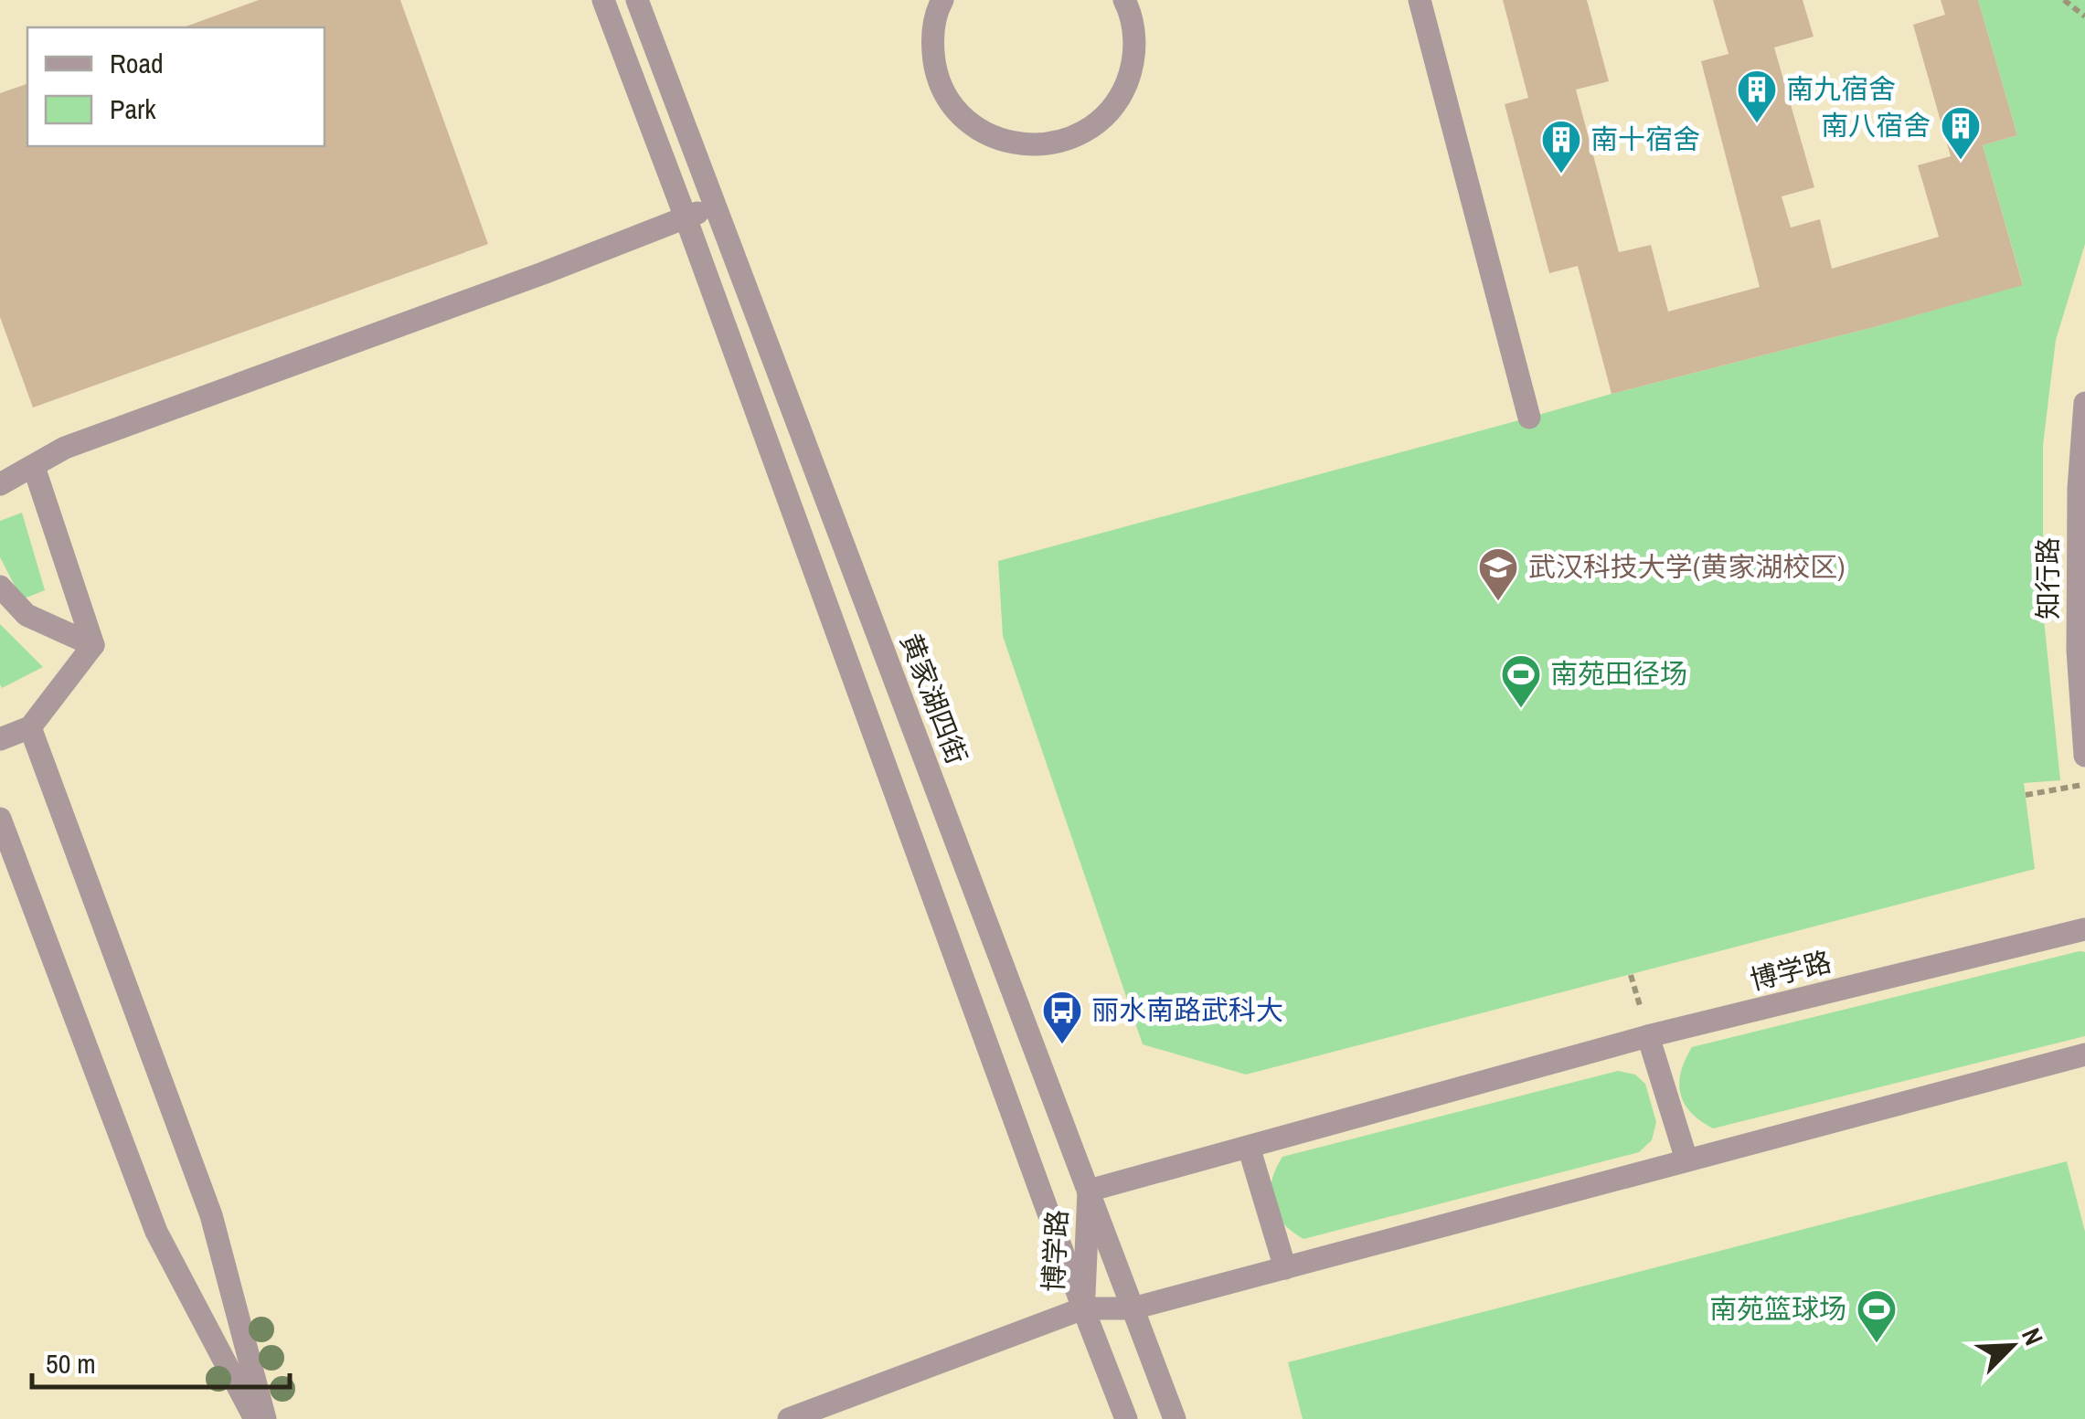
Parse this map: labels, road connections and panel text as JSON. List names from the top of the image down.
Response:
{
  "streets": {
    "street": ["知行路", "黄家湖四街", "博学路"]
  },
  "crossings": [
    ["黄家湖四街", "博学路"]
  ],
  "places": {
    "building": ["南九宿舍", "南八宿舍", "南十宿舍"],
    "school or university": ["武汉科技大学(黄家湖校区)"],
    "sports": ["南苑田径场", "南苑篮球场"],
    "bus stop": ["丽水南路武科大"]
  },
  "legend": ["Road", "Park"],
  "scale_bar": "50 m",
  "north": "top right"
}
